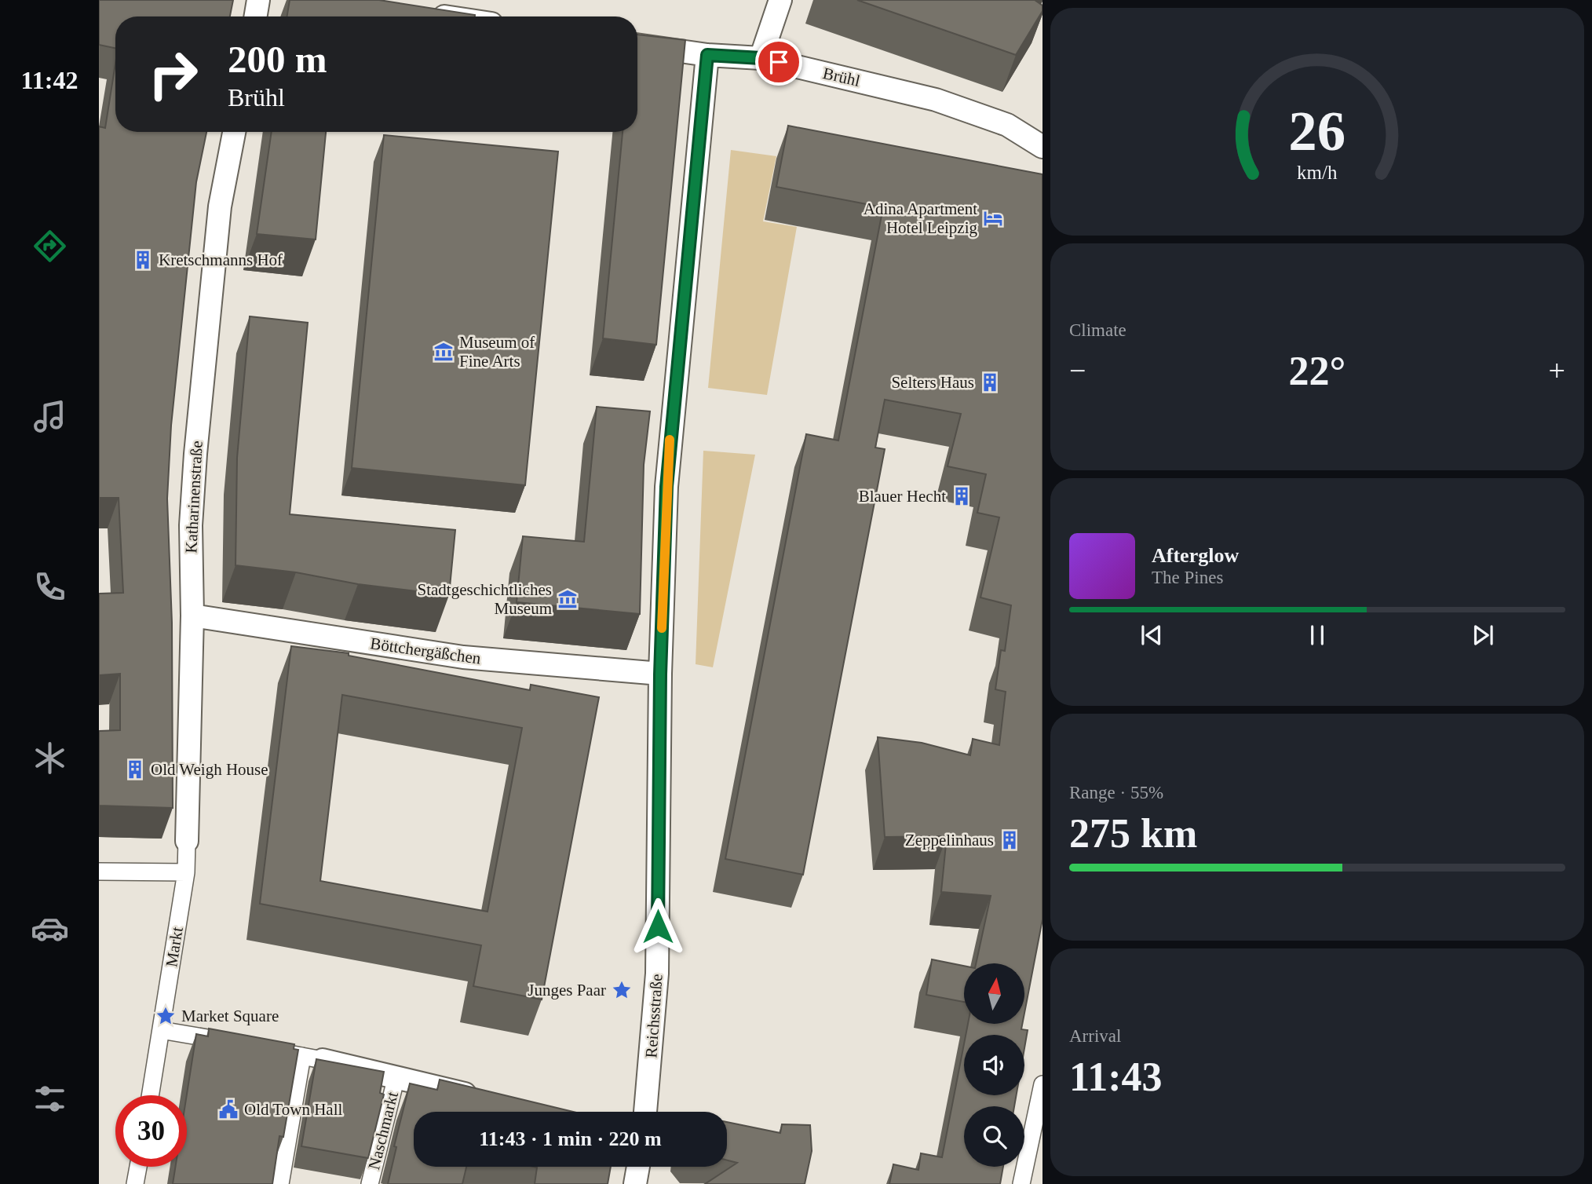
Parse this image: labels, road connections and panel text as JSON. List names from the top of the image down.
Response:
{
  "streets": {
    "street": [
      "Brühl",
      "Katharinenstraße",
      "Böttchergäßchen",
      "Markt",
      "Reichsstraße",
      "Naschmarkt"
    ]
  },
  "crossings": [
    ["Brühl", "Reichsstraße"],
    ["Katharinenstraße", "Böttchergäßchen"],
    ["Katharinenstraße", "Markt"],
    ["Böttchergäßchen", "Reichsstraße"]
  ],
  "places": {
    "hotel": ["Adina Apartment Hotel Leipzig"],
    "building": [
      "Kretschmanns Hof",
      "Selters Haus",
      "Blauer Hecht",
      "Old Weigh House",
      "Zeppelinhaus"
    ],
    "museum": ["Museum of Fine Arts", "Stadtgeschichtliches Museum"],
    "place": ["Junges Paar", "Market Square"],
    "public building": ["Old Town Hall"]
  },
  "north": "top",
  "page": {
    "tabs": "11:42",
    "turn": ["200 m", "Brühl"],
    "tile": [
      "Climate",
      ["Range · 55%", "275 km"],
      ["Arrival", "11:43"]
    ],
    "heat": ["−", "22°", "+"],
    "song": ["Afterglow", "The Pines"],
    "limit": "30",
    "trip": "11:43 · 1 min · 220 m",
    "gauge": ["26", "km/h"]
  }
}
